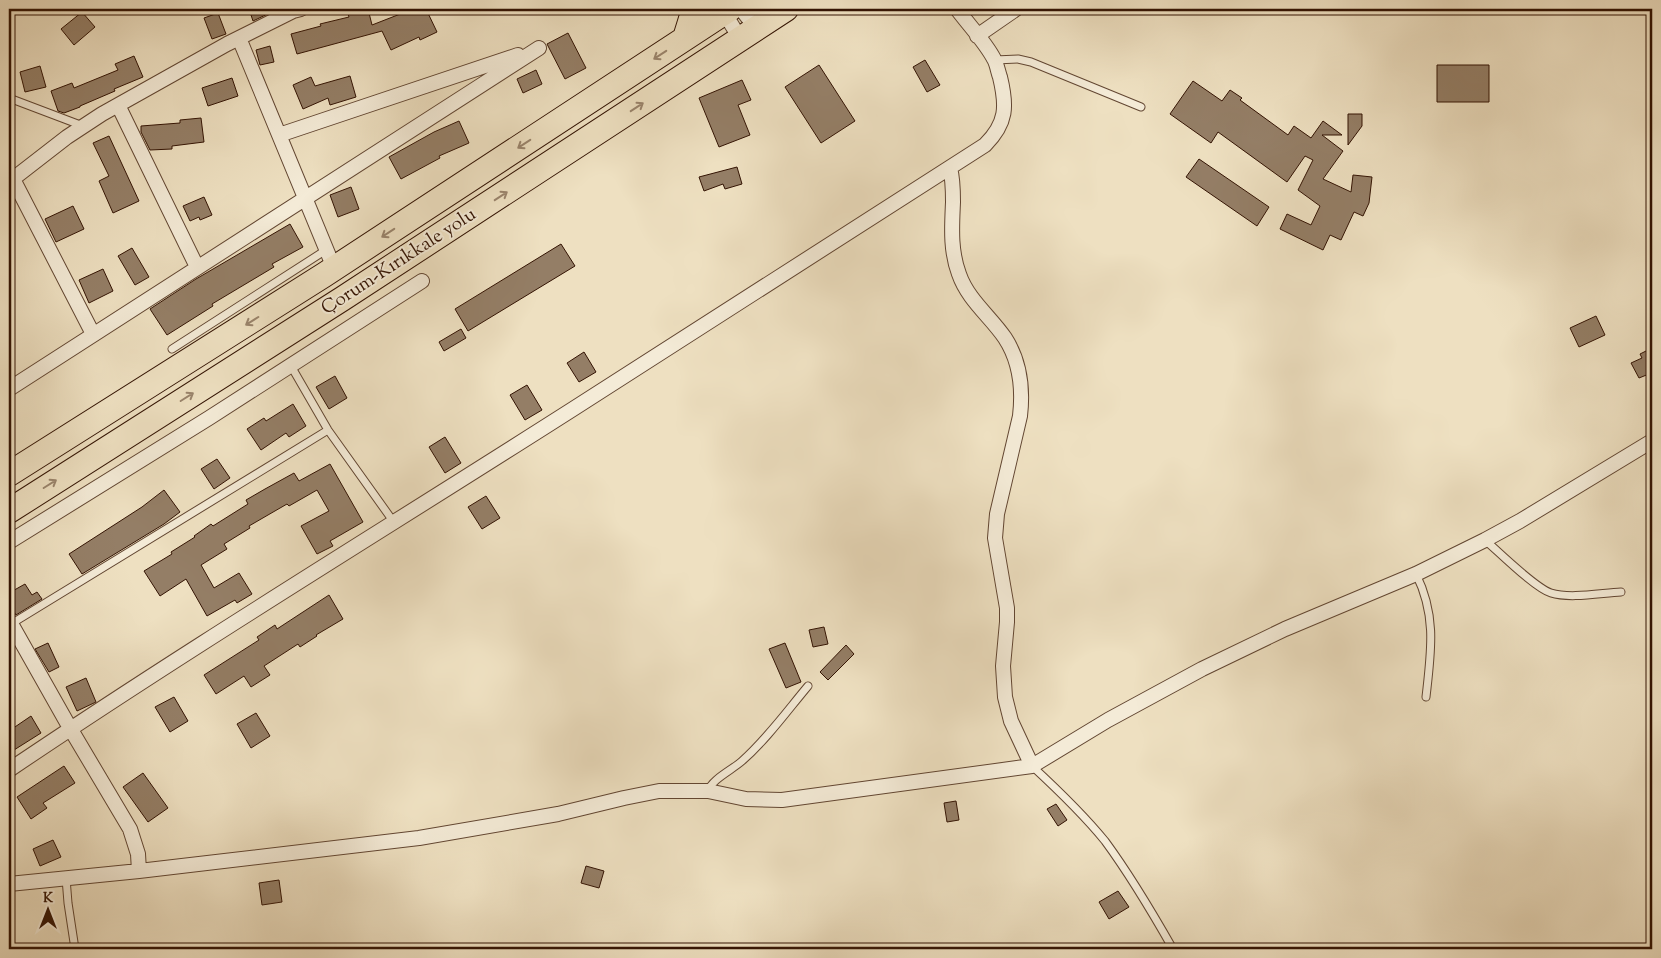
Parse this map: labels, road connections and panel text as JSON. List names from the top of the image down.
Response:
{
  "streets": {
    "highway": ["Çorum-Kırıkkale yolu"]
  },
  "north": "top"
}
